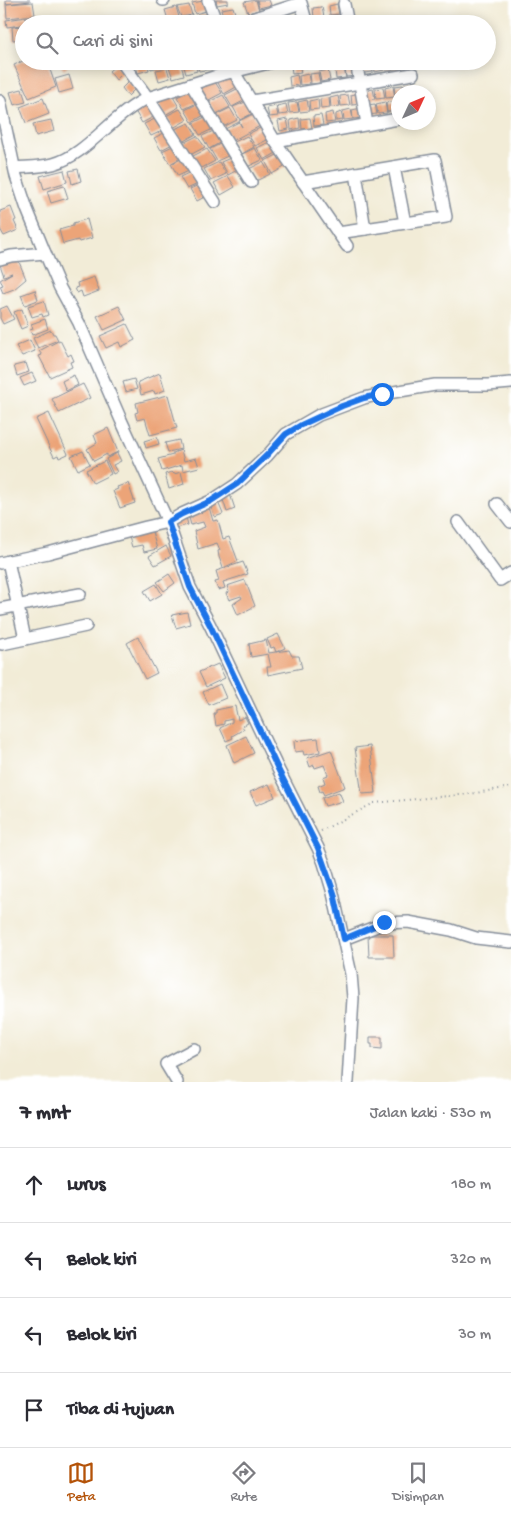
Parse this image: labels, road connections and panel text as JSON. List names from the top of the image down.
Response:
{
  "north": "top right",
  "page": {
    "search": "Cari di sini",
    "heading": ["7 mnt", "Jalan kaki · 530 m"],
    "list": [
      ["Lurus", "180 m"],
      ["Belok kiri", "320 m"],
      ["Belok kiri", "30 m"],
      "Tiba di tujuan"
    ],
    "nav": ["Peta", "Rute", "Disimpan"]
  }
}
